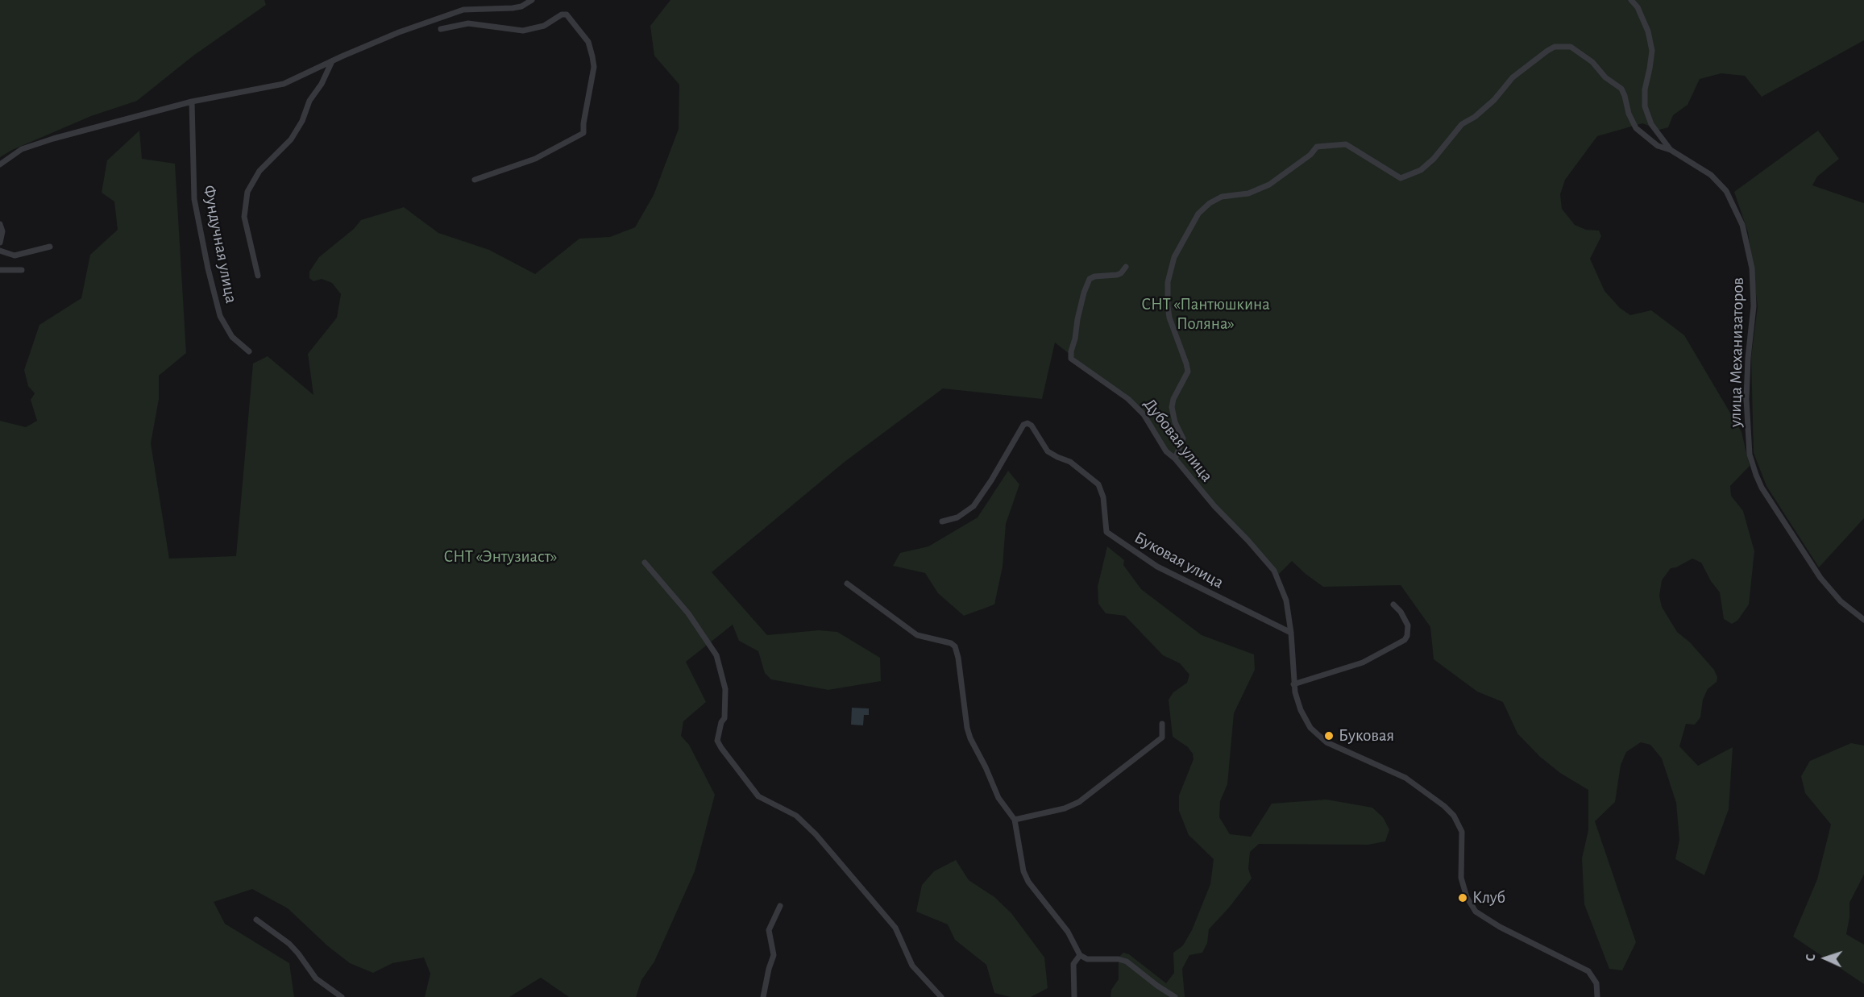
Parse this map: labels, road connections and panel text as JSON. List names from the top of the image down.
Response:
{
  "streets": {
    "street": [
      "Фундучная улица",
      "улица Механизаторов",
      "Дубовая улица",
      "Буковая улица"
    ]
  },
  "crossings": [
    ["улица Механизаторов", "Дубовая улица"],
    ["Дубовая улица", "Буковая улица"]
  ],
  "parks": ["СНТ «Пантюшкина Поляна»", "СНТ «Энтузиаст»"],
  "places": ["Буковая", "Клуб"],
  "north": "left"
}
